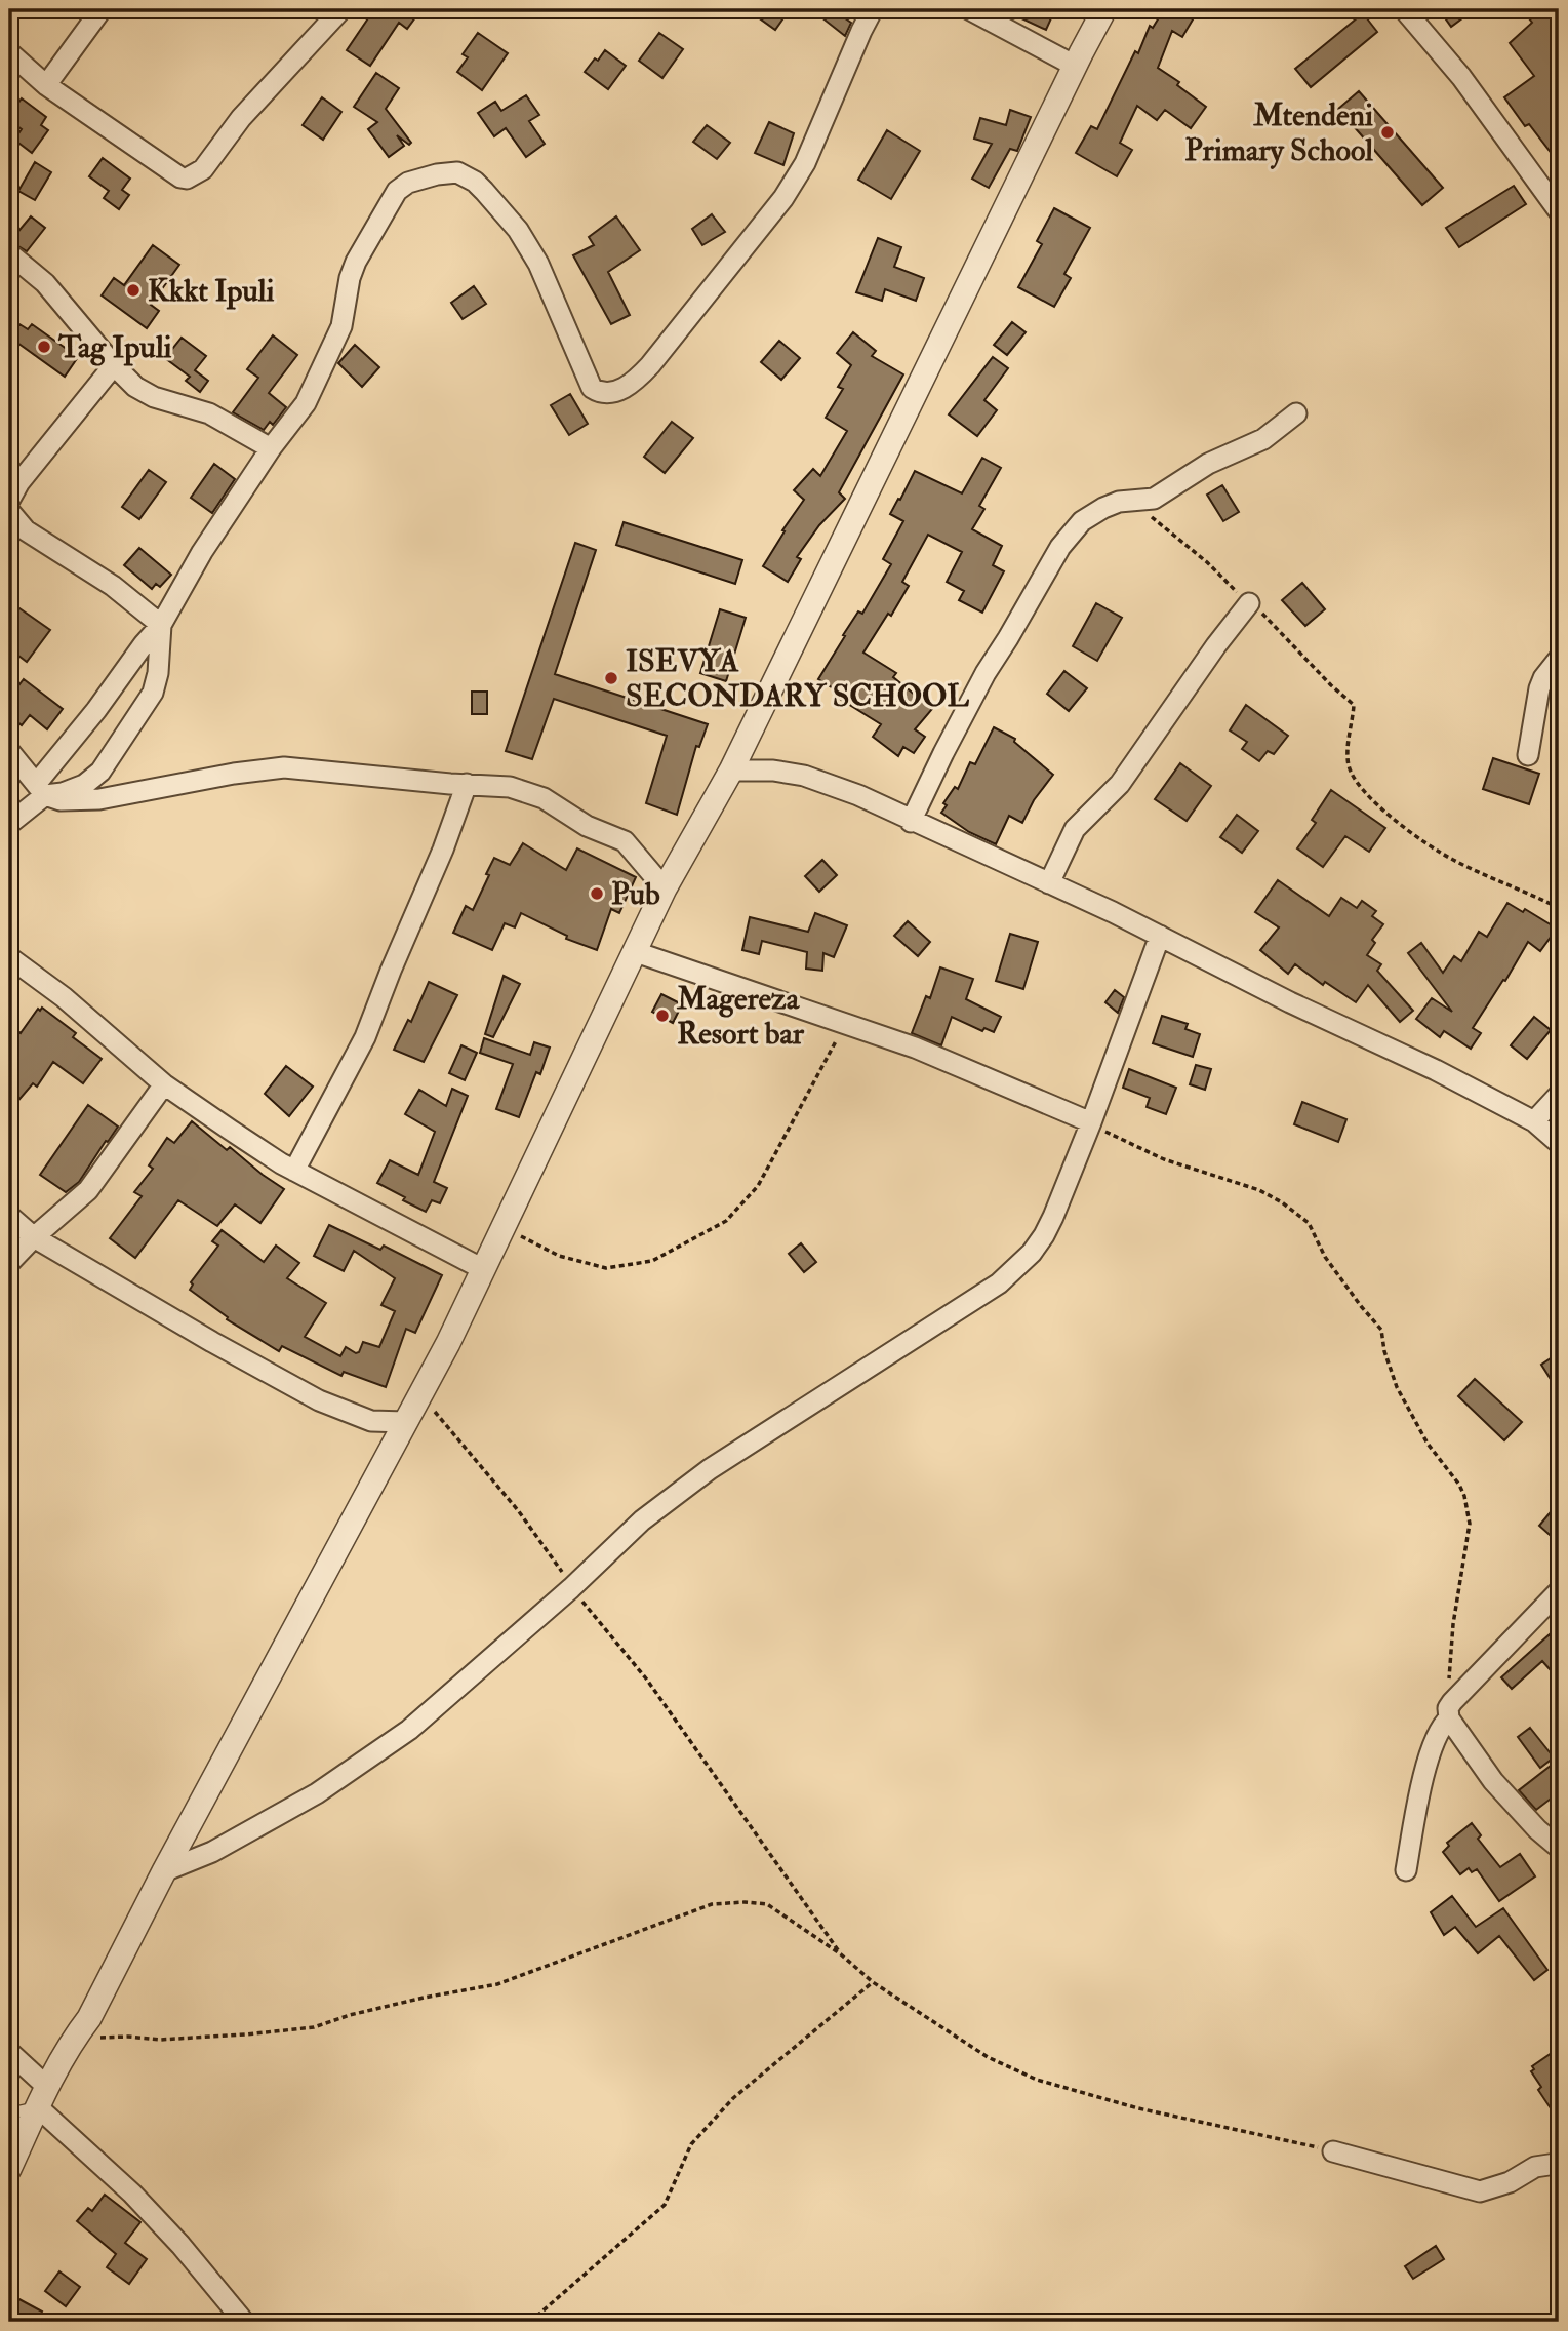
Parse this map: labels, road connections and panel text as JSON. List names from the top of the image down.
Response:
{
  "places": [
    "Mtendeni Primary School",
    "Kkkt Ipuli",
    "Tag Ipuli",
    "ISEVYA SECONDARY SCHOOL",
    "Pub",
    "Magereza Resort bar"
  ]
}
